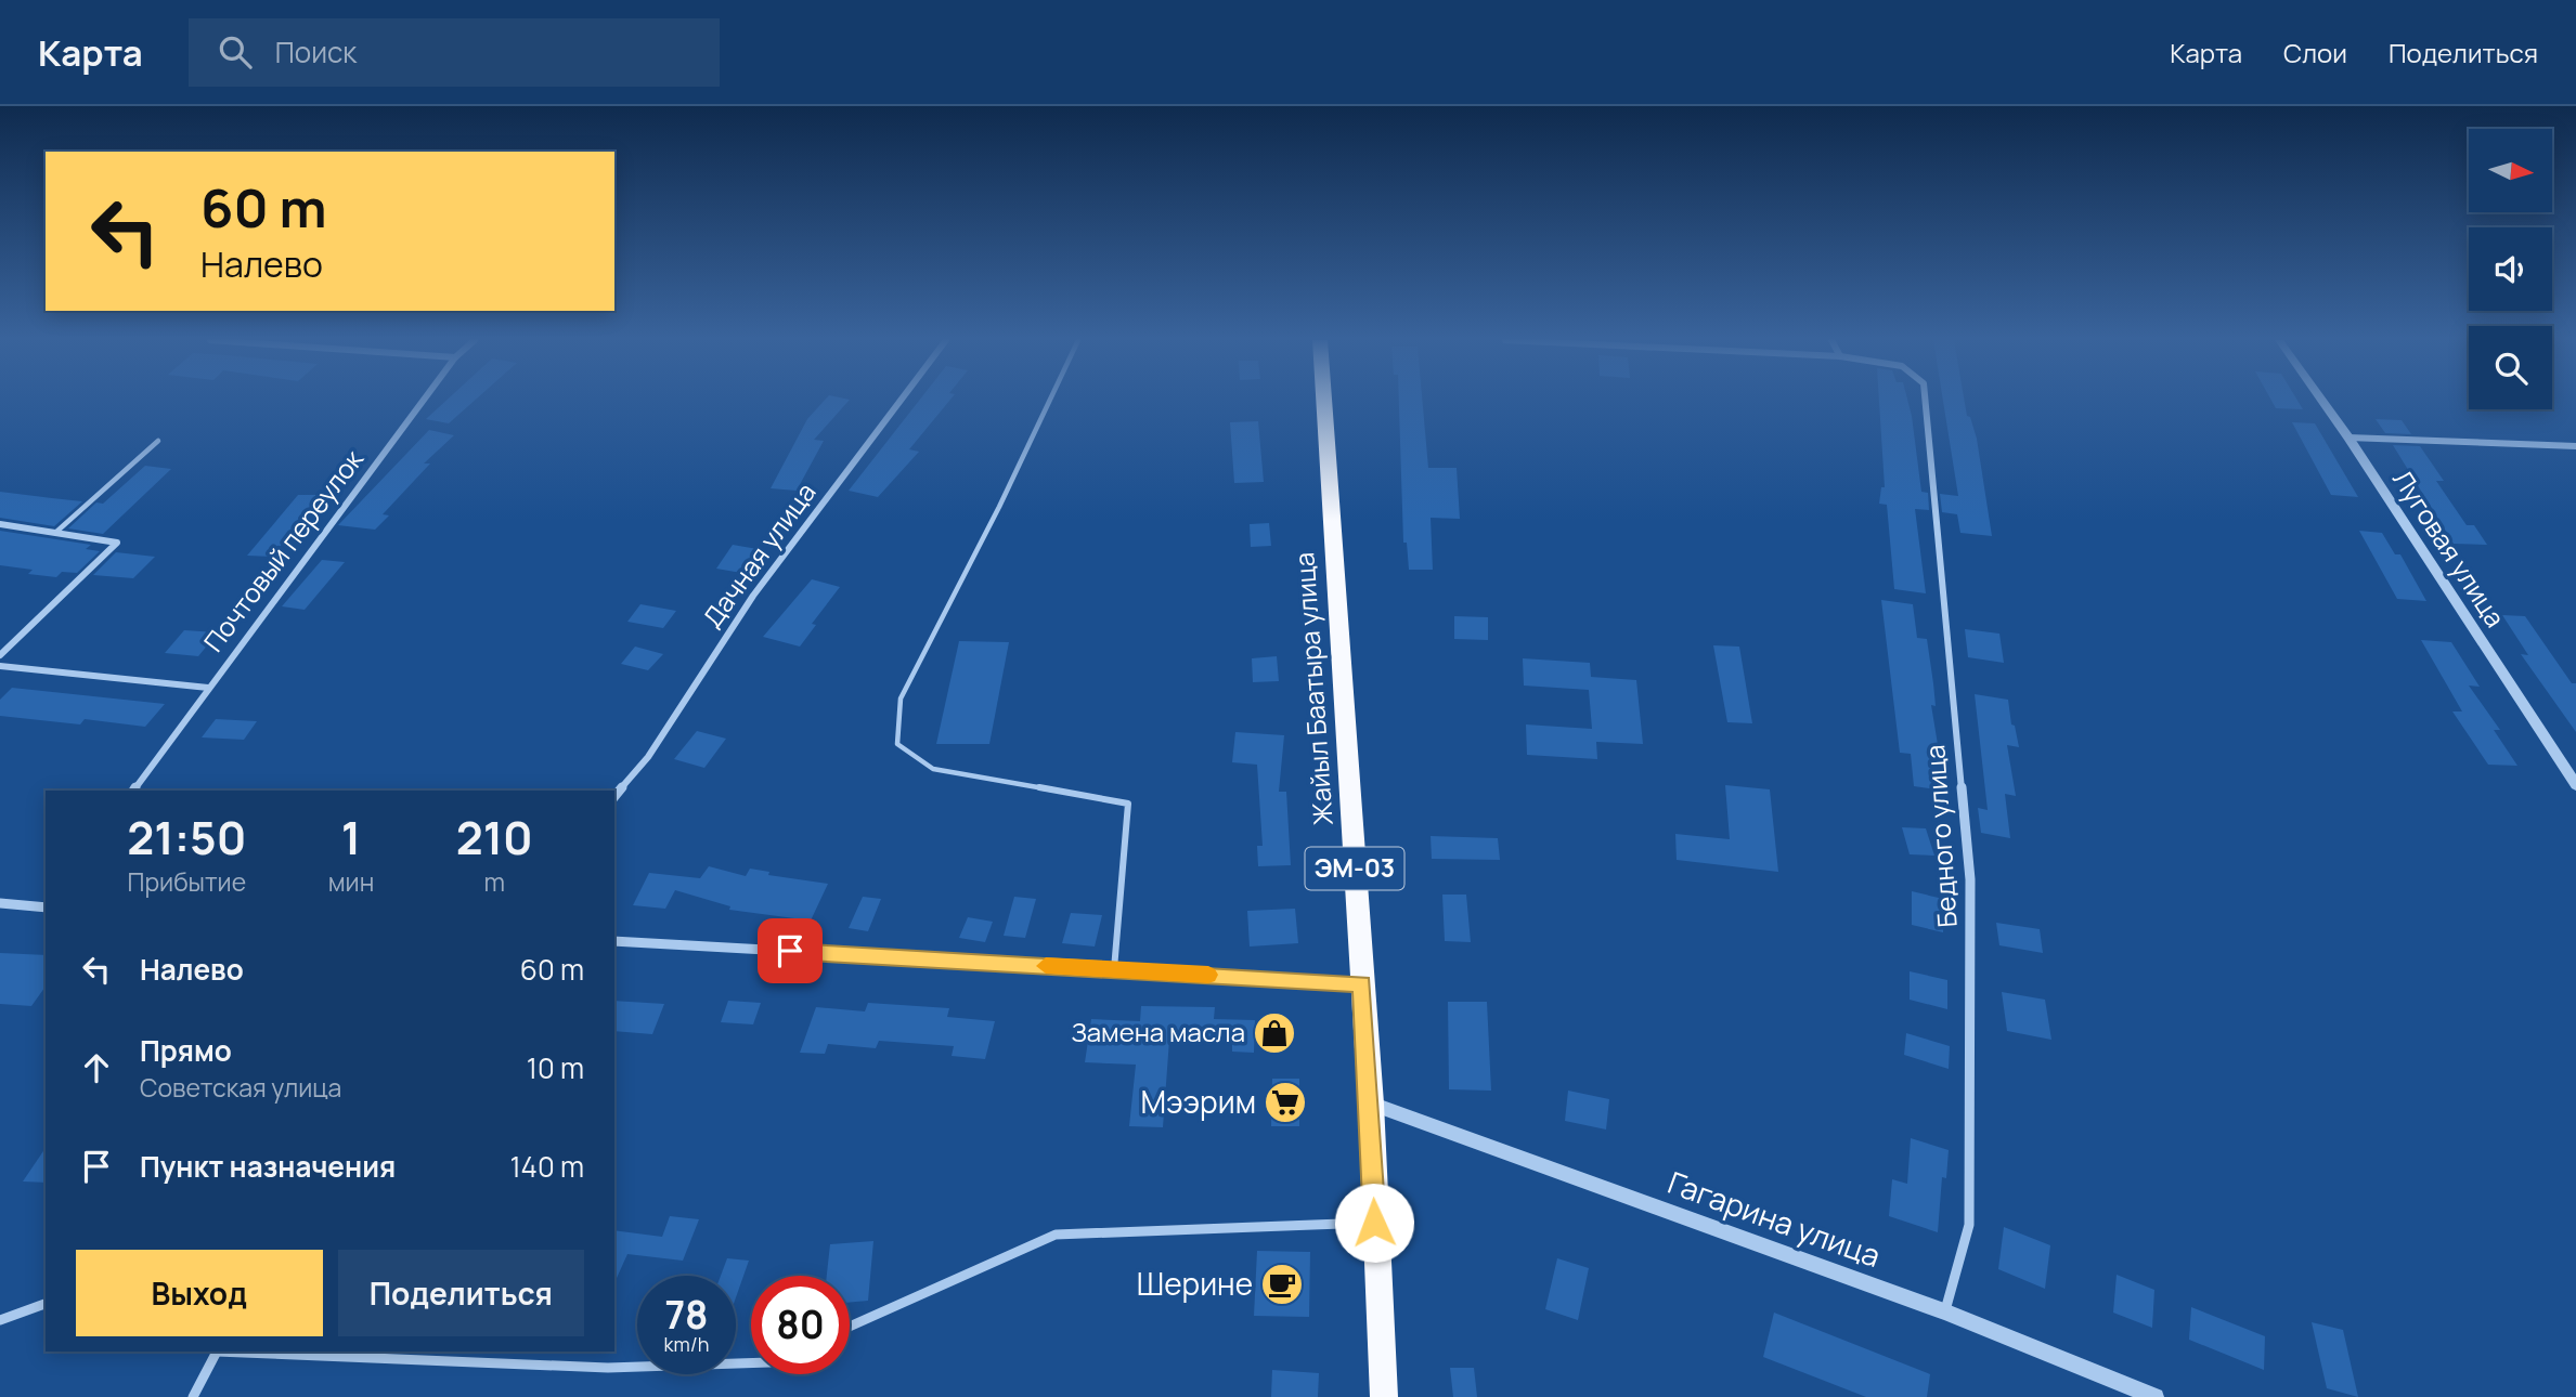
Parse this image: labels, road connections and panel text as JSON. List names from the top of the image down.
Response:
{
  "streets": {
    "highway": ["Жайыл Баатыра улица", "ЭМ-03"],
    "street": [
      "Луговая улица",
      "Почтовый переулок",
      "Дачная улица",
      "Бедного улица",
      "Гагарина улица"
    ]
  },
  "crossings": [
    ["Жайыл Баатыра улица", "Гагарина улица"],
    ["Бедного улица", "Гагарина улица"]
  ],
  "places": {
    "shop": ["Замена масла"],
    "supermarket": ["Мээрим"],
    "cafe": ["Шерине"]
  },
  "north": "right",
  "page": {
    "header": "Карта",
    "search": "Поиск",
    "nav": ["Карта", "Слои", "Поделиться"],
    "turn": ["60 m", "Налево"],
    "eta": [
      "21:50",
      "Прибытие",
      "1",
      "мин",
      "210",
      "m"
    ],
    "list": [
      {
        "name": "Налево",
        "value": "60 m"
      },
      {
        "name": "Прямо",
        "note": "Советская улица",
        "value": "10 m"
      },
      {
        "name": "Пункт назначения",
        "value": "140 m"
      }
    ],
    "buttons": ["Выход", "Поделиться"],
    "speed": "78 km/h",
    "limit": "80"
  }
}
